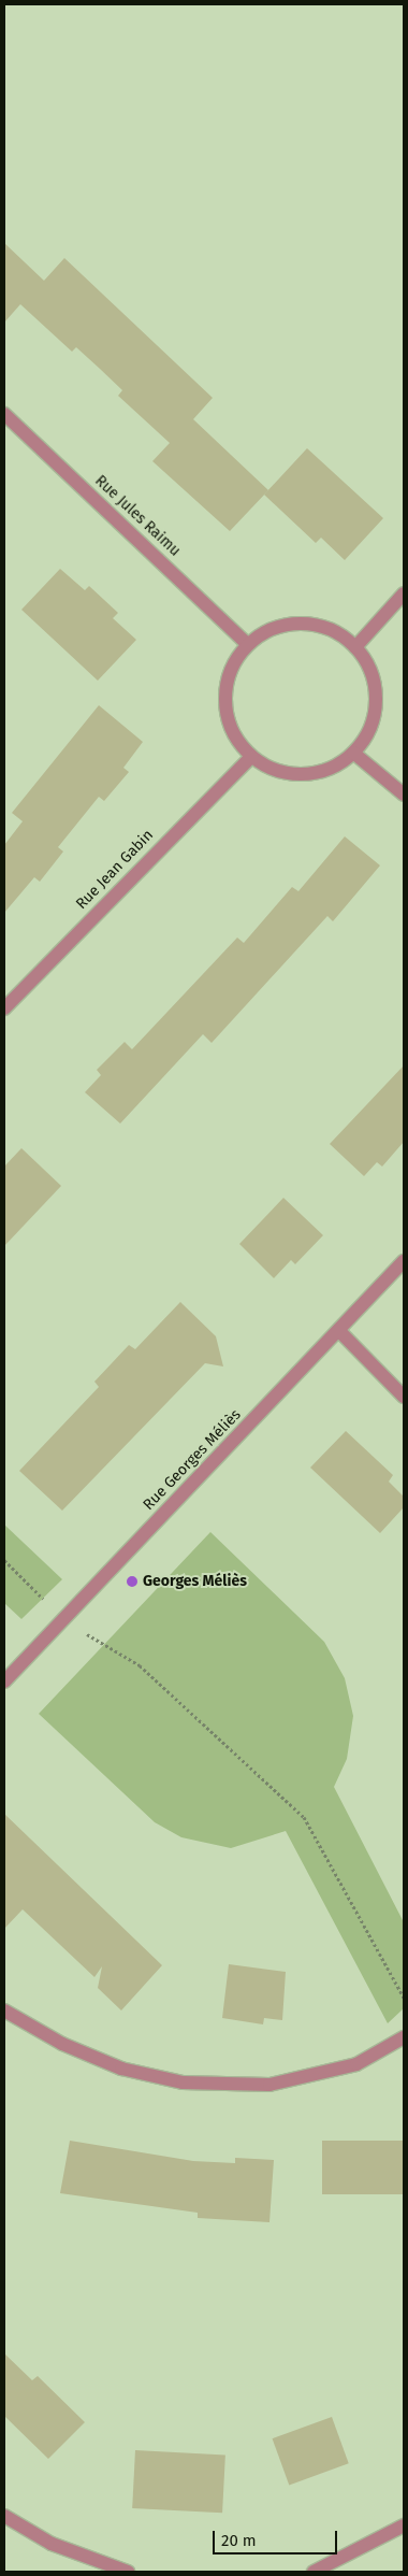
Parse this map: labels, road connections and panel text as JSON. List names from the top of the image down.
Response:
{
  "streets": {
    "street": ["Rue Jules Raimu", "Rue Jean Gabin", "Rue Georges Méliès"]
  },
  "crossings": [
    ["Rue Jules Raimu", "Rue Jean Gabin"]
  ],
  "places": ["Georges Méliès"],
  "scale_bar": "20 m"
}
